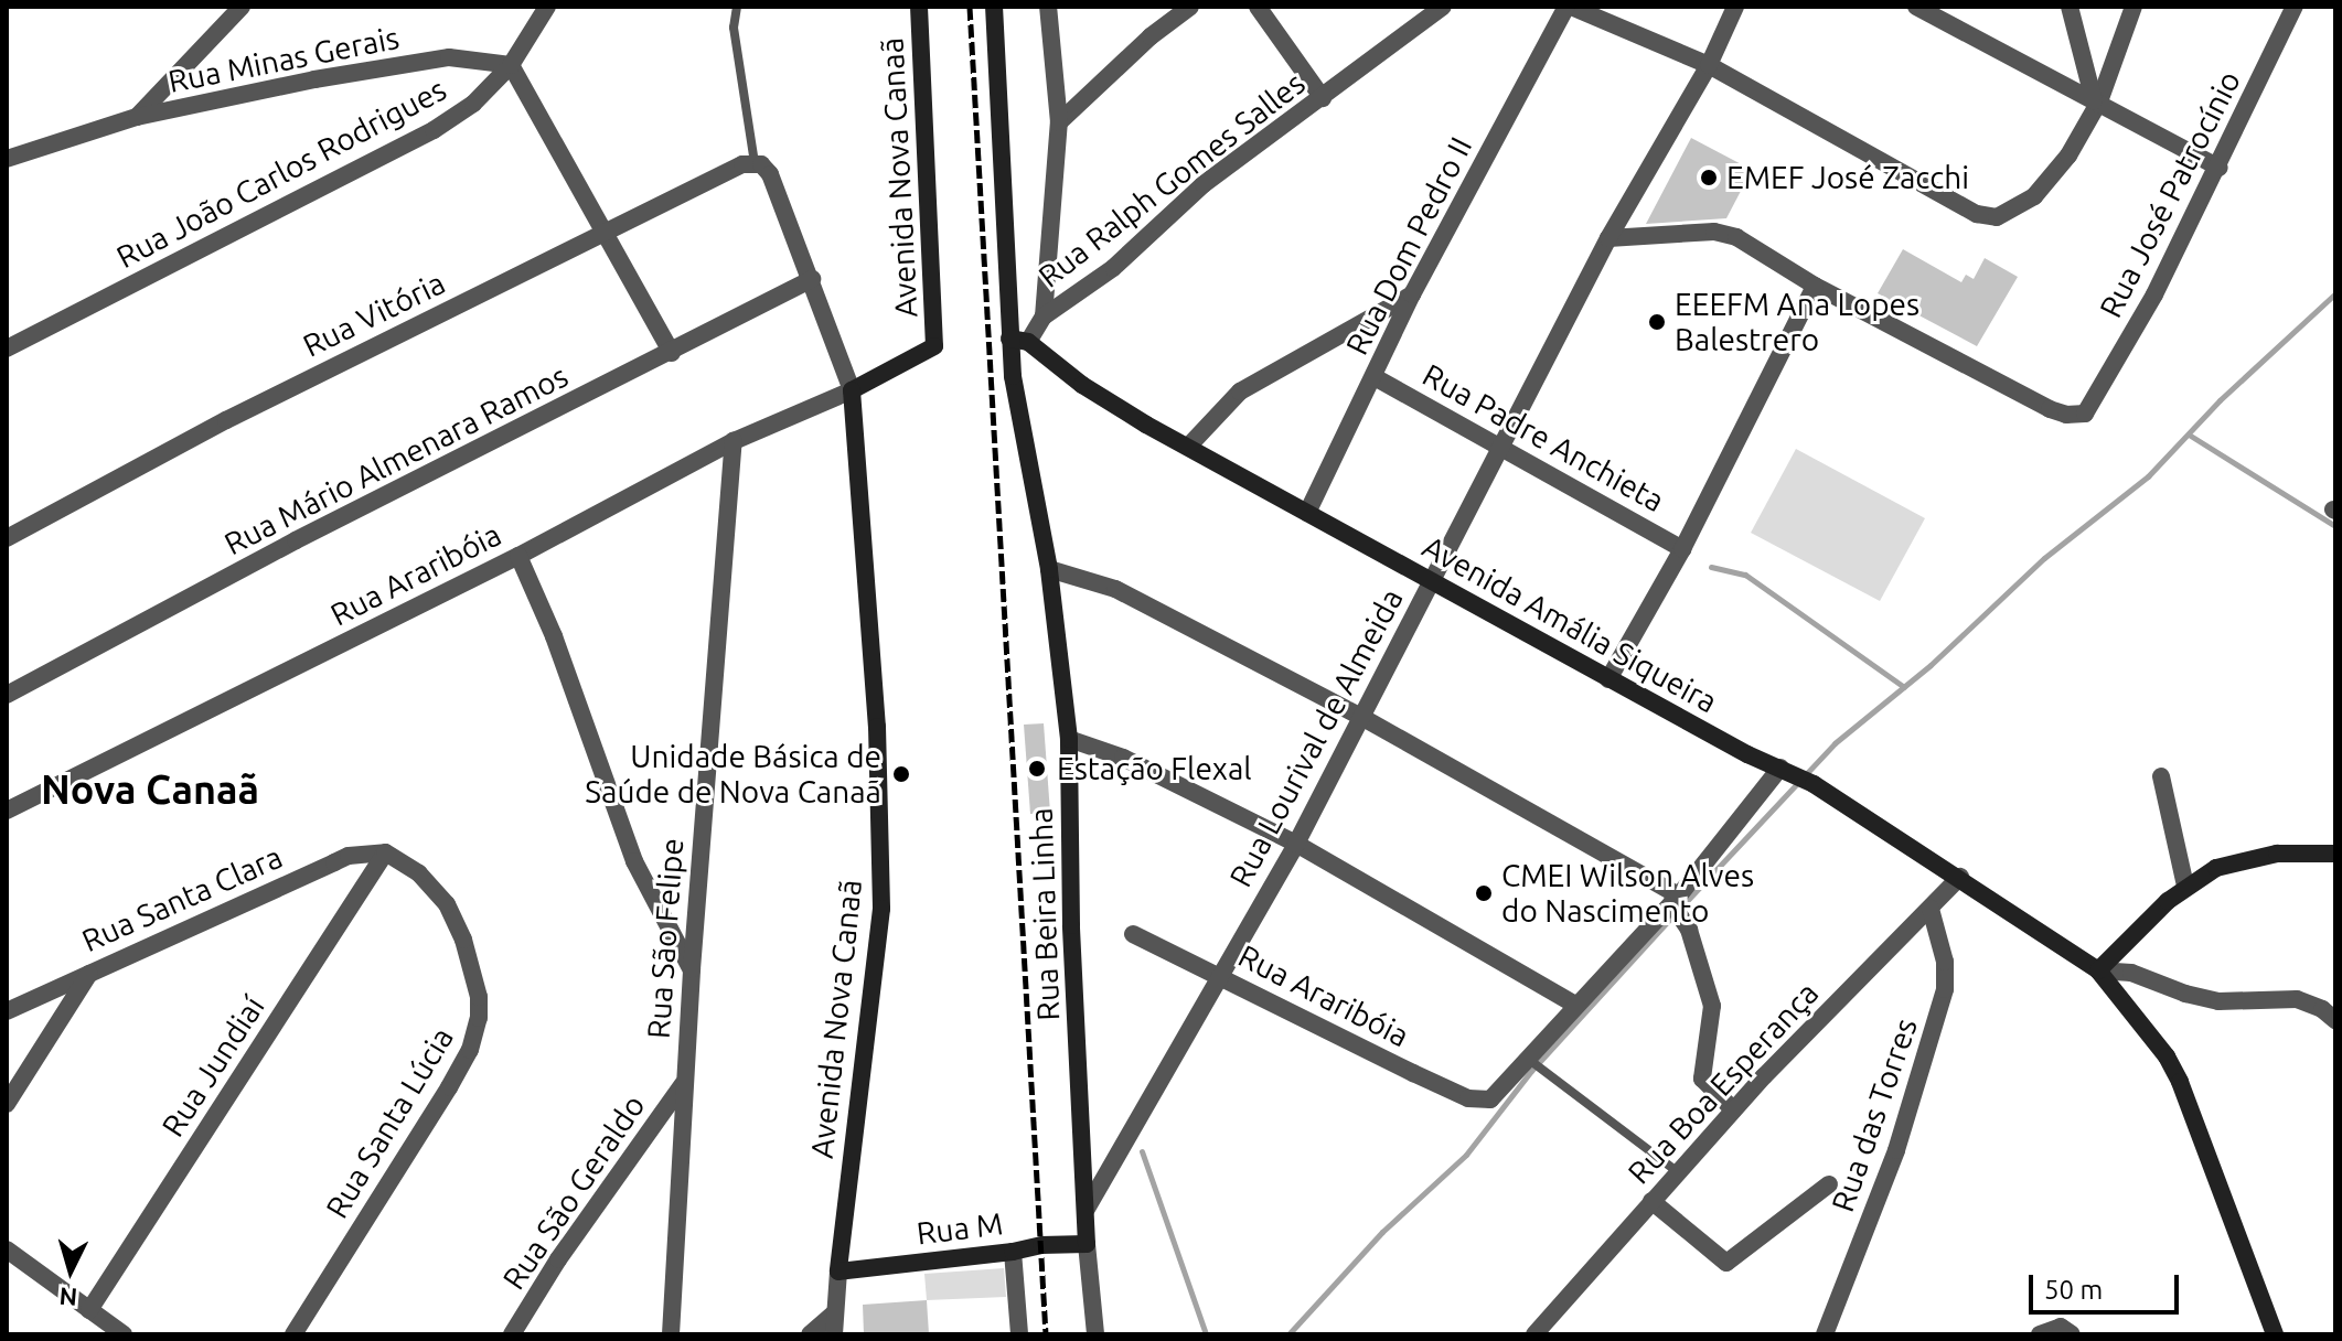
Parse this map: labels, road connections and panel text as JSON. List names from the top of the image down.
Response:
{
  "streets": {
    "street": [
      "Rua Minas Gerais",
      "Rua João Carlos Rodrigues",
      "Avenida Nova Canaã",
      "Rua Ralph Gomes Salles",
      "Rua José Patrocínio",
      "Rua Dom Pedro II",
      "Rua Vitória",
      "Rua Padre Anchieta",
      "Rua Mário Almenara Ramos",
      "Rua Araribóia",
      "Avenida Amália Siqueira",
      "Rua Lourival de Almeida",
      "Rua Santa Clara",
      "Rua Beira Linha",
      "Rua São Felipe",
      "Rua Jundiaí",
      "Rua Boa Esperança",
      "Rua das Torres",
      "Rua Santa Lúcia",
      "Rua São Geraldo",
      "Rua M"
    ]
  },
  "crossings": [
    ["Rua Minas Gerais", "Rua João Carlos Rodrigues"],
    ["Avenida Nova Canaã", "Rua Araribóia"],
    ["Avenida Nova Canaã", "Rua M"],
    ["Rua Ralph Gomes Salles", "Avenida Amália Siqueira"],
    ["Rua Ralph Gomes Salles", "Rua Beira Linha"],
    ["Rua Dom Pedro II", "Rua Padre Anchieta"],
    ["Rua Dom Pedro II", "Avenida Amália Siqueira"],
    ["Rua Padre Anchieta", "Rua Lourival de Almeida"],
    ["Rua Araribóia", "Rua Lourival de Almeida"],
    ["Rua Araribóia", "Rua São Felipe"],
    ["Avenida Amália Siqueira", "Rua Lourival de Almeida"],
    ["Avenida Amália Siqueira", "Rua Beira Linha"],
    ["Avenida Amália Siqueira", "Rua Boa Esperança"],
    ["Rua Lourival de Almeida", "Rua Beira Linha"],
    ["Rua Santa Clara", "Rua Jundiaí"],
    ["Rua Santa Clara", "Rua Santa Lúcia"],
    ["Rua Beira Linha", "Rua M"],
    ["Rua São Felipe", "Rua São Geraldo"],
    ["Rua Jundiaí", "Rua Santa Lúcia"],
    ["Rua Boa Esperança", "Rua das Torres"]
  ],
  "districts": ["Nova Canaã"],
  "places": [
    "EMEF José Zacchi",
    "EEEFM Ana Lopes Balestrero",
    "Estação Flexal",
    "Unidade Básica de Saúde de Nova Canaã",
    "CMEI Wilson Alves do Nascimento"
  ],
  "scale_bar": "50 m",
  "north": "bottom"
}
